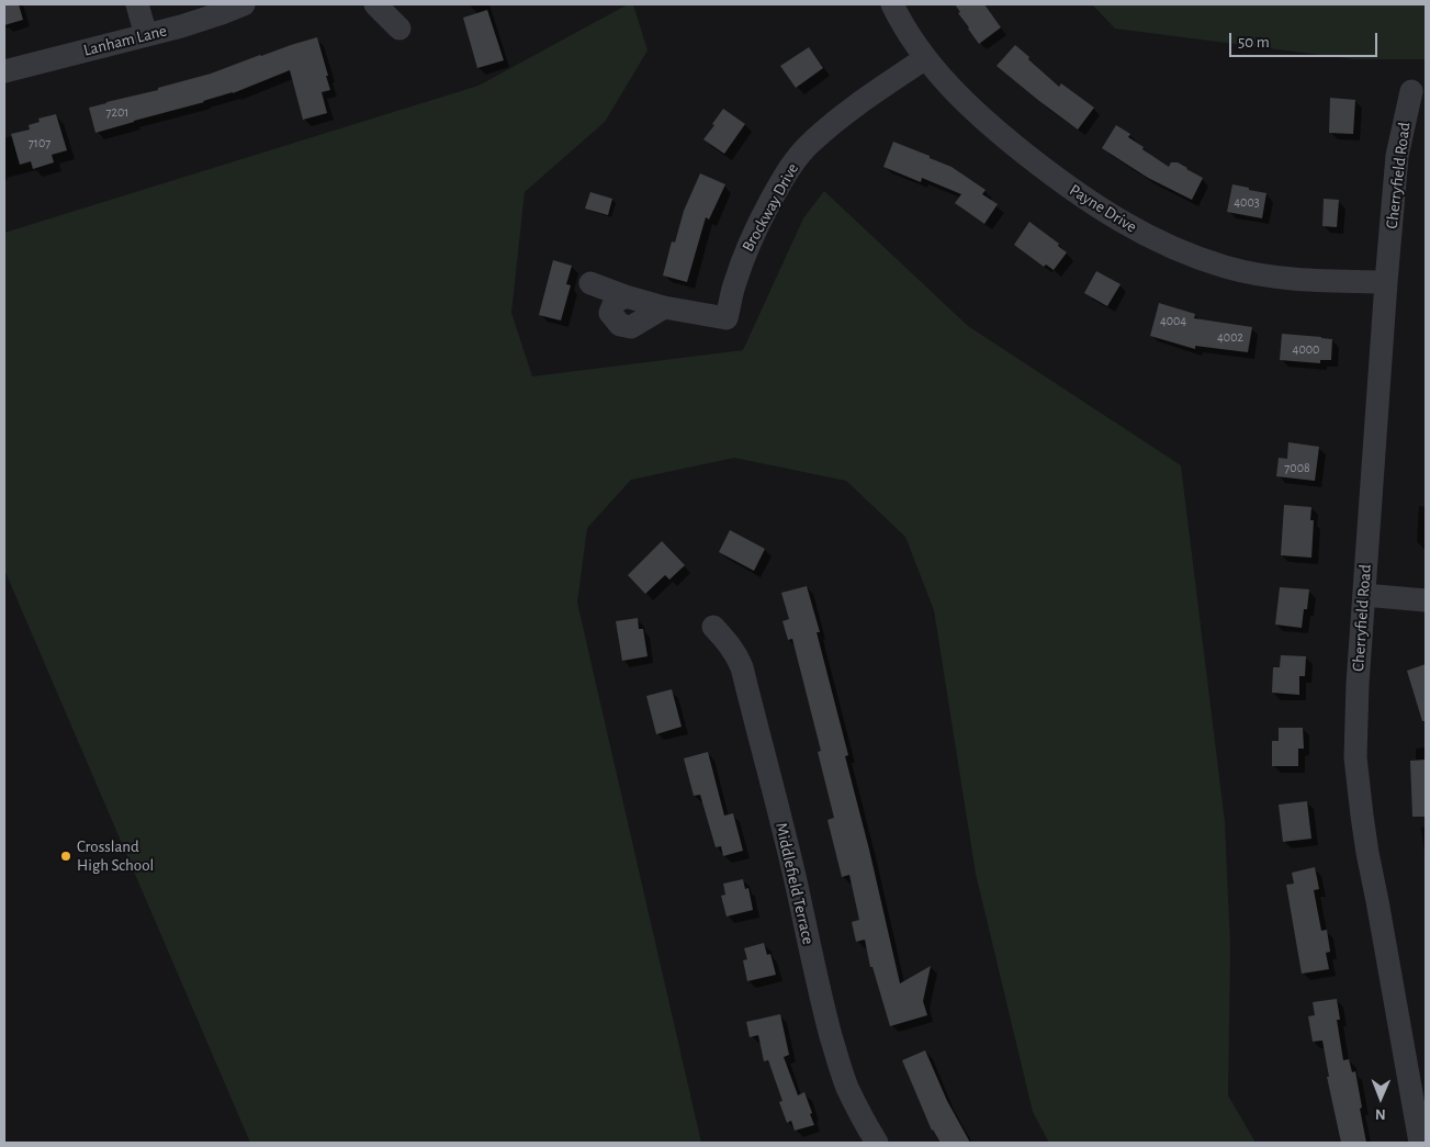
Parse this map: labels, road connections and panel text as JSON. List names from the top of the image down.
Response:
{
  "streets": {
    "street": [
      "Lanham Lane",
      "Cherryfield Road",
      "Brockway Drive",
      "Payne Drive",
      "Middlefield Terrace"
    ]
  },
  "crossings": [
    ["Cherryfield Road", "Payne Drive"],
    ["Brockway Drive", "Payne Drive"]
  ],
  "places": ["Crossland High School"],
  "house_numbers": [
    "7201",
    "7107",
    "4003",
    "4004",
    "4002",
    "4000",
    "7008"
  ],
  "scale_bar": "50 m",
  "north": "bottom"
}
